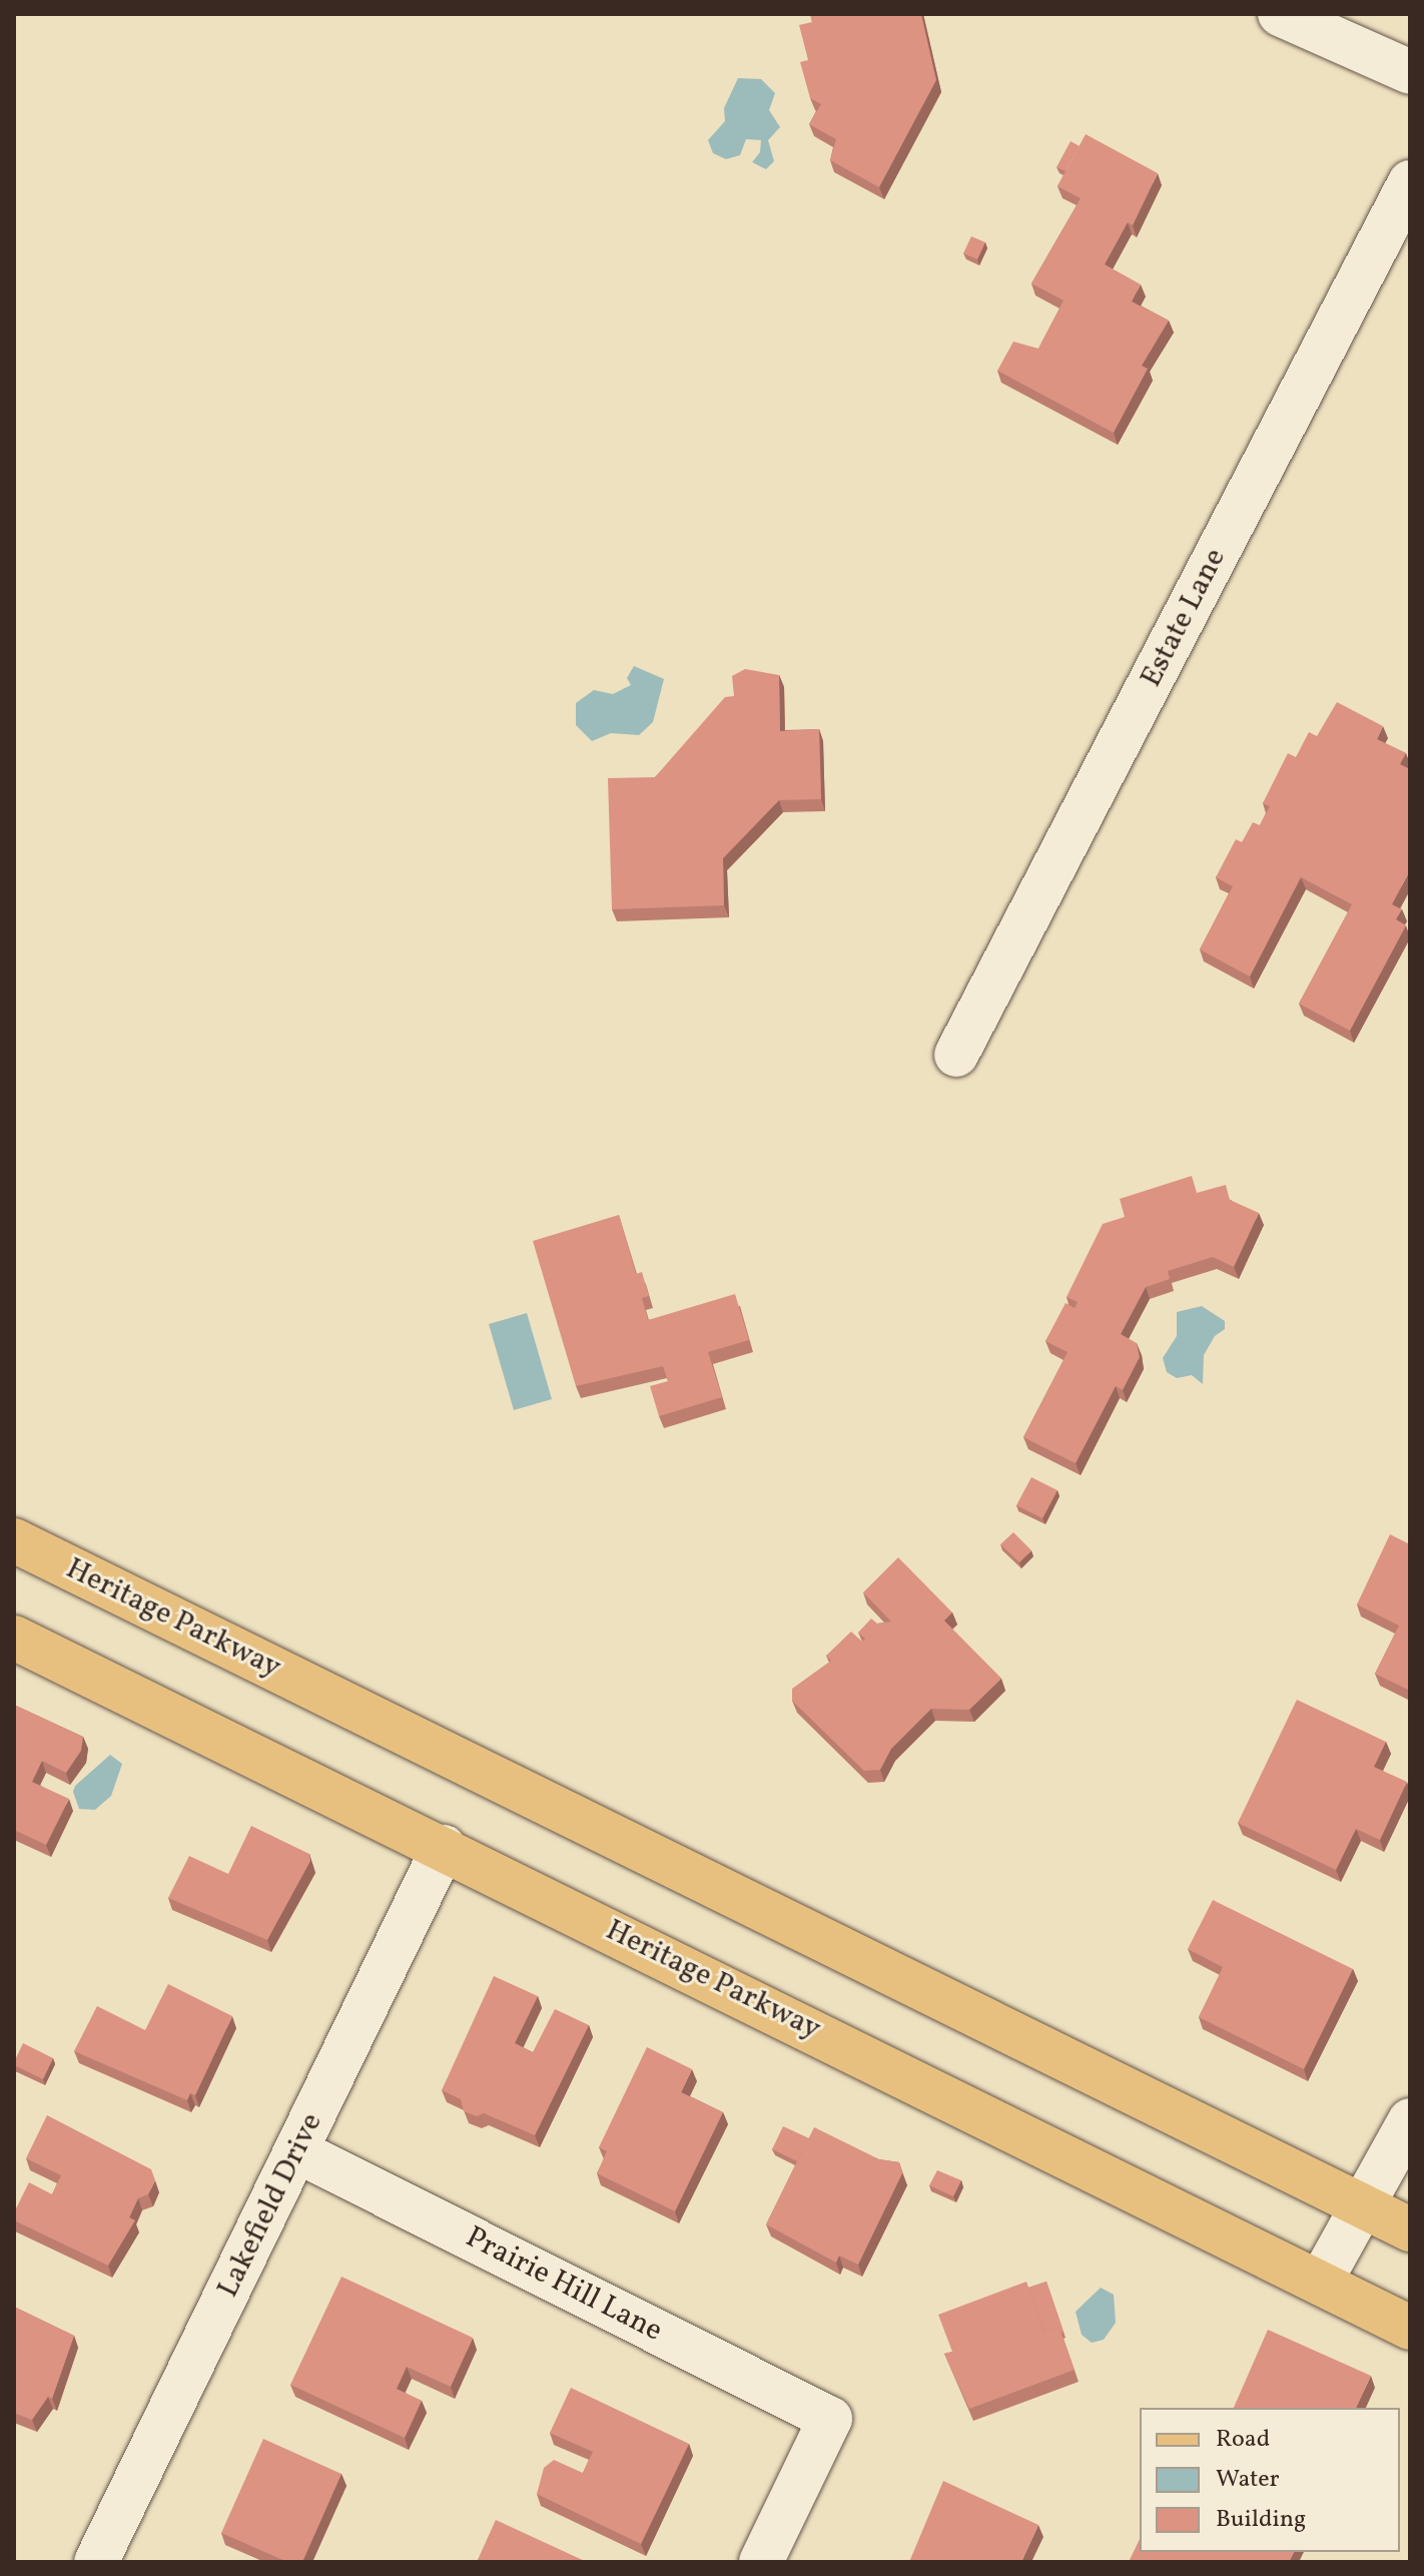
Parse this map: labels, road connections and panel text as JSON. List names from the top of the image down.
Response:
{
  "streets": {
    "main road": ["Heritage Parkway"],
    "street": ["Estate Lane", "Lakefield Drive", "Prairie Hill Lane"]
  },
  "crossings": [
    ["Heritage Parkway", "Lakefield Drive"],
    ["Lakefield Drive", "Prairie Hill Lane"]
  ],
  "legend": ["Road", "Water", "Building"]
}
